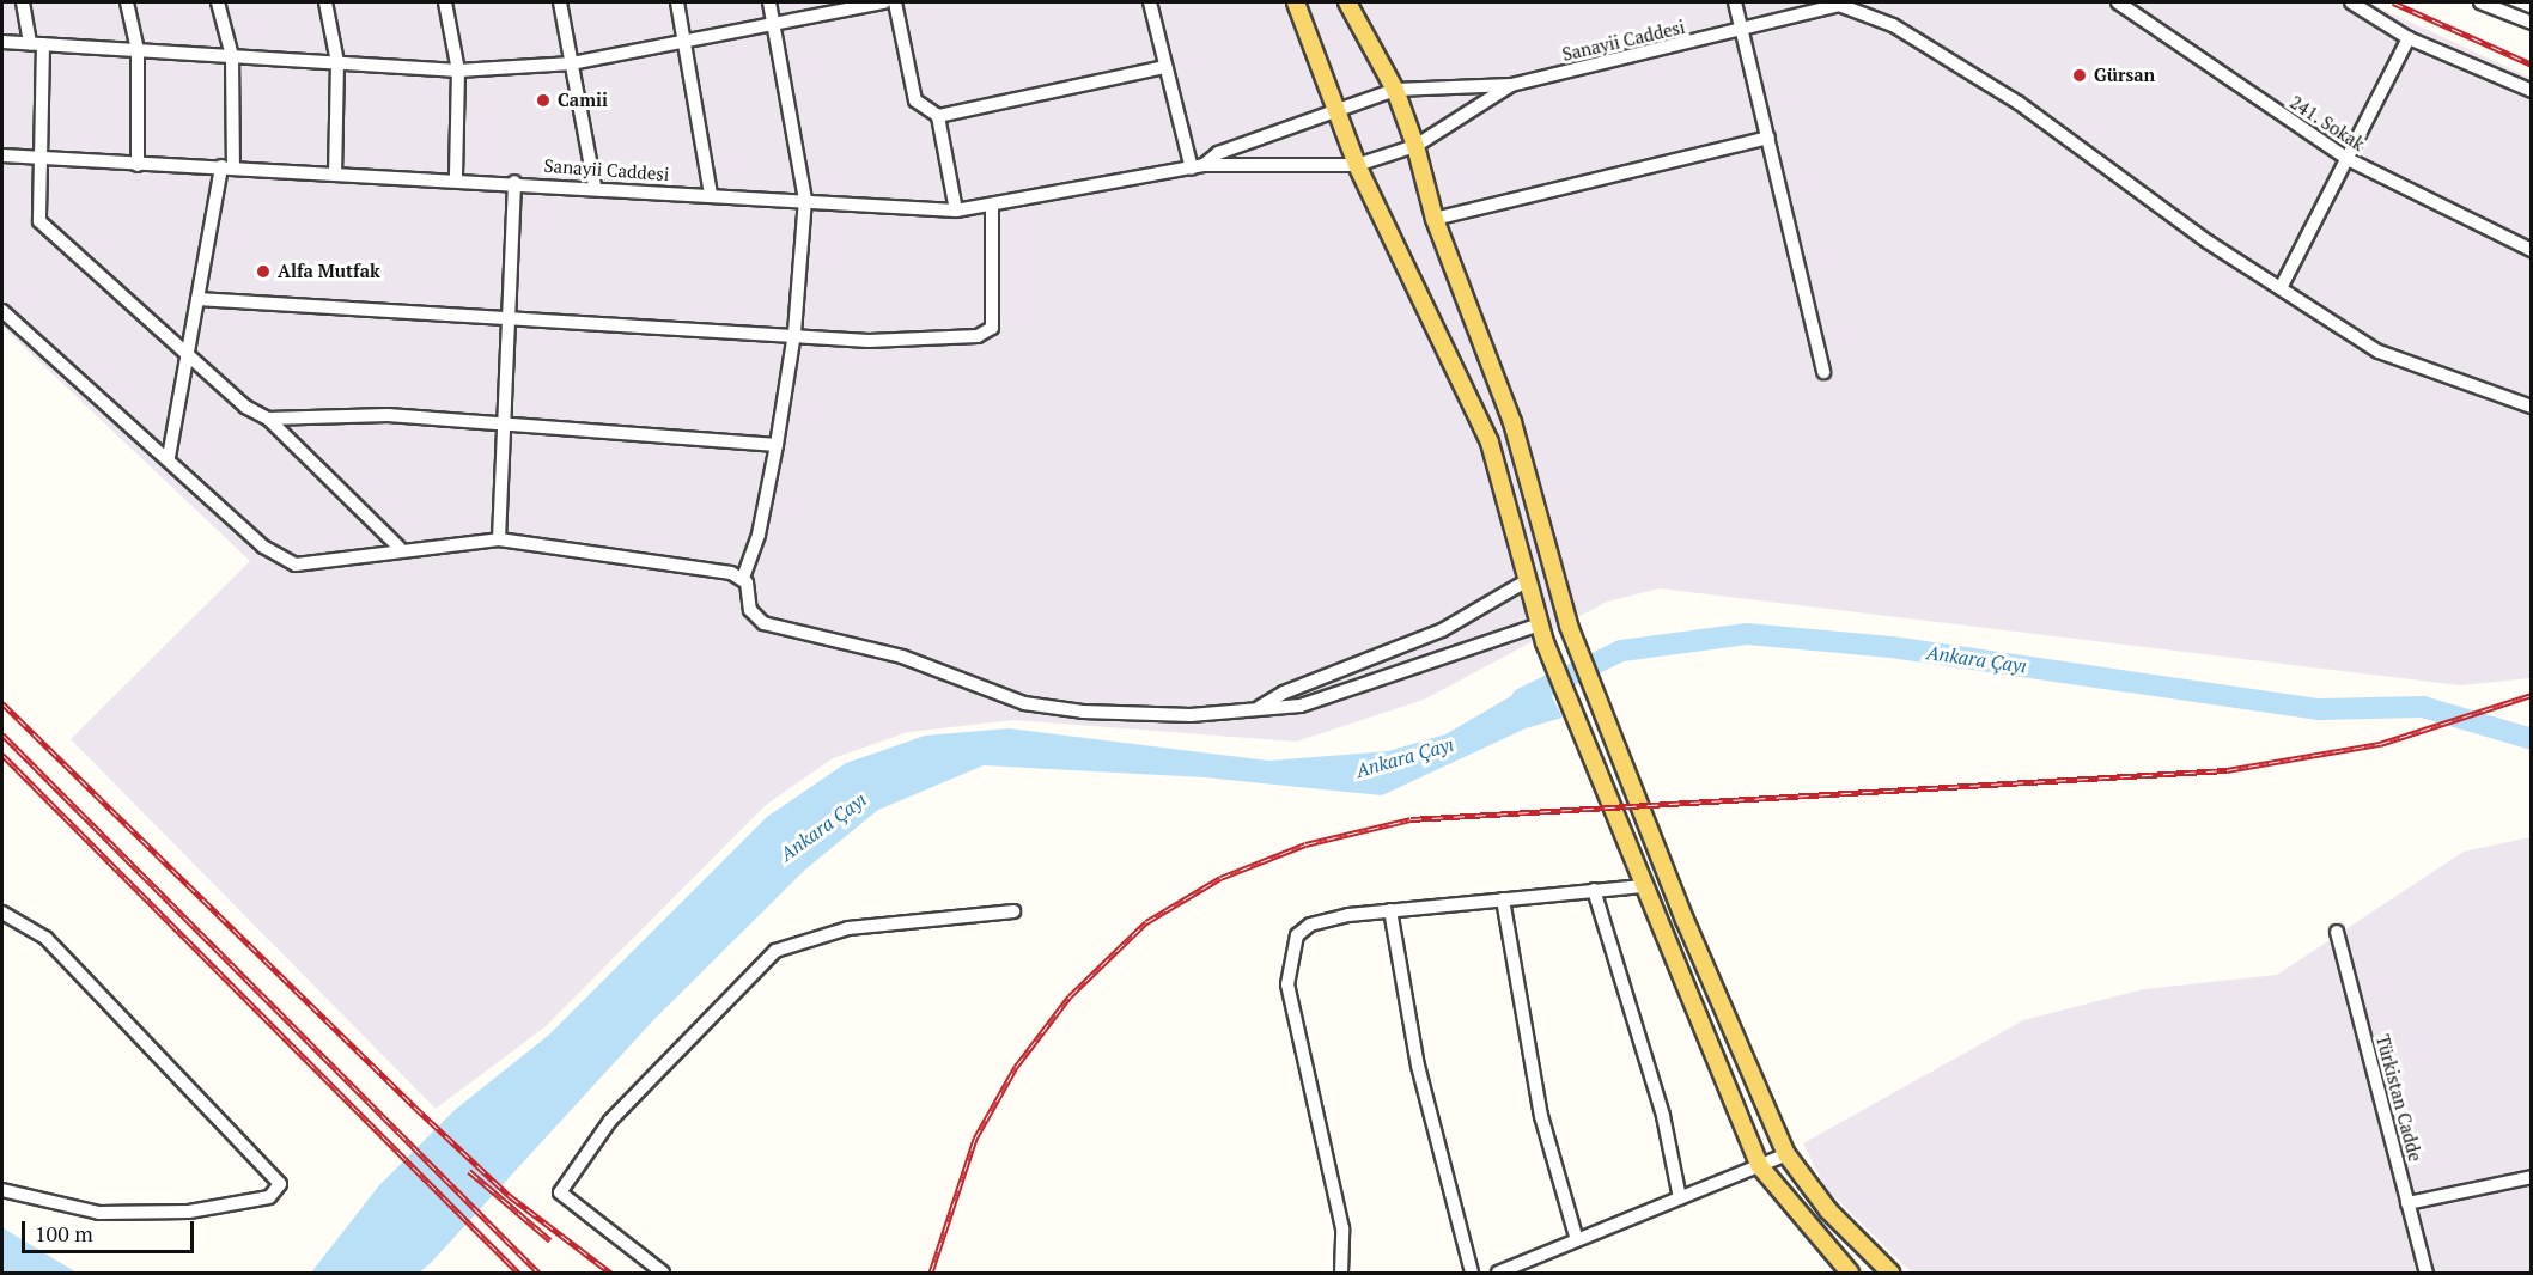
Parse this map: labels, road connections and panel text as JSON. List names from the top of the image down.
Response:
{
  "streets": {
    "street": ["Sanayii Caddesi", "241. Sokak", "Türkistan Cadde"]
  },
  "water": ["Ankara Çayı"],
  "places": ["Gürsan", "Camii", "Alfa Mutfak"],
  "scale_bar": "100 m"
}
